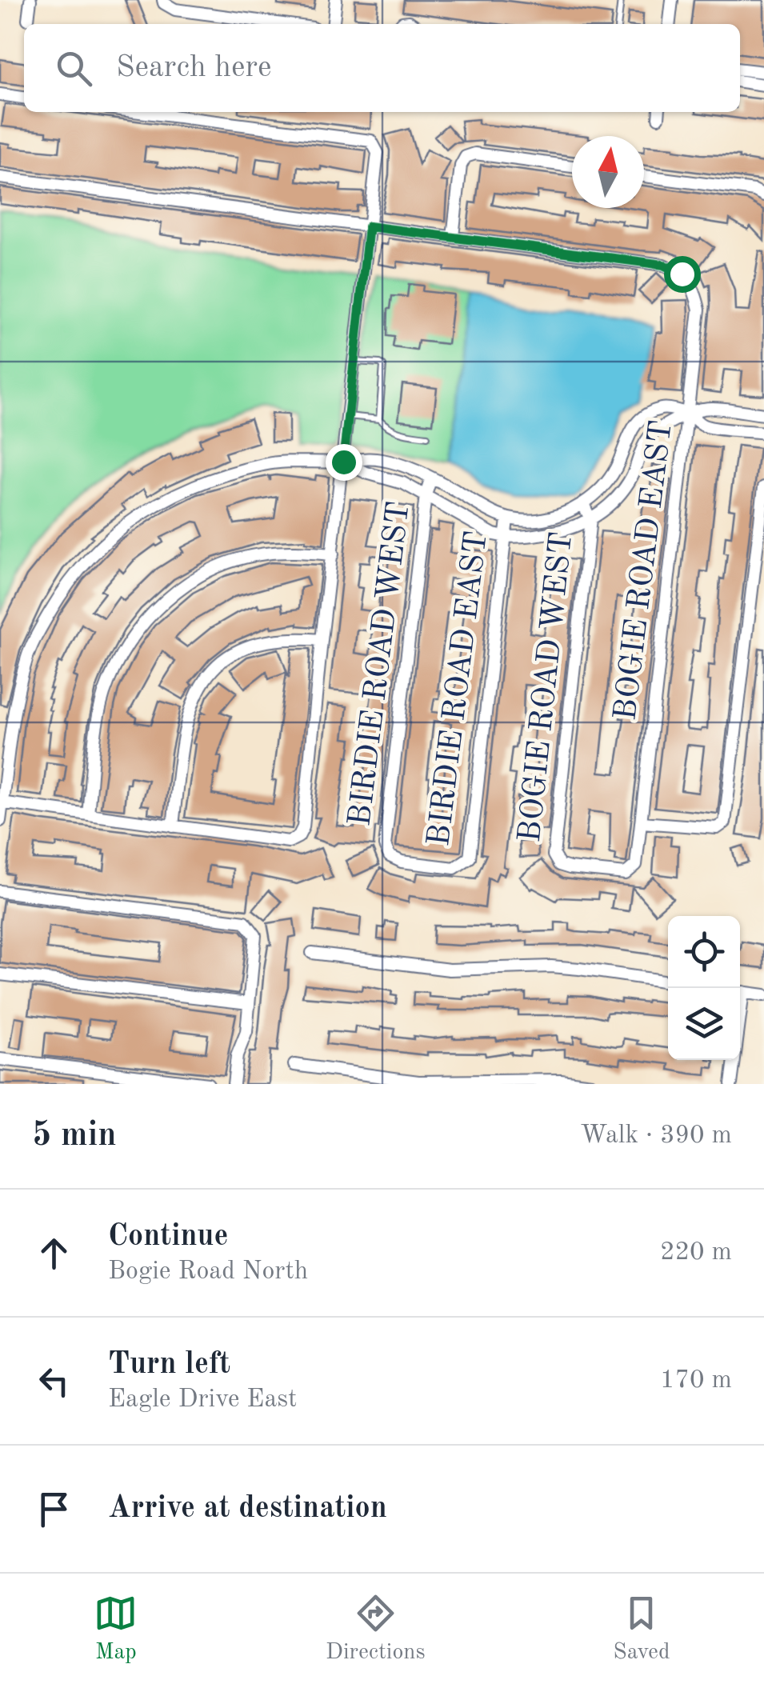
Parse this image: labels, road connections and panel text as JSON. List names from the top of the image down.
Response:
{
  "streets": {
    "street": [
      "BOGIE ROAD EAST",
      "BIRDIE ROAD WEST",
      "BOGIE ROAD WEST",
      "BIRDIE ROAD EAST"
    ]
  },
  "crossings": [
    ["BOGIE ROAD EAST", "BOGIE ROAD WEST"],
    ["BIRDIE ROAD WEST", "BIRDIE ROAD EAST"]
  ],
  "north": "top",
  "page": {
    "search": "Search here",
    "heading": ["5 min", "Walk · 390 m"],
    "list": [
      ["Continue", "Bogie Road North", "220 m"],
      ["Turn left", "Eagle Drive East", "170 m"],
      "Arrive at destination"
    ],
    "nav": ["Map", "Directions", "Saved"]
  }
}
